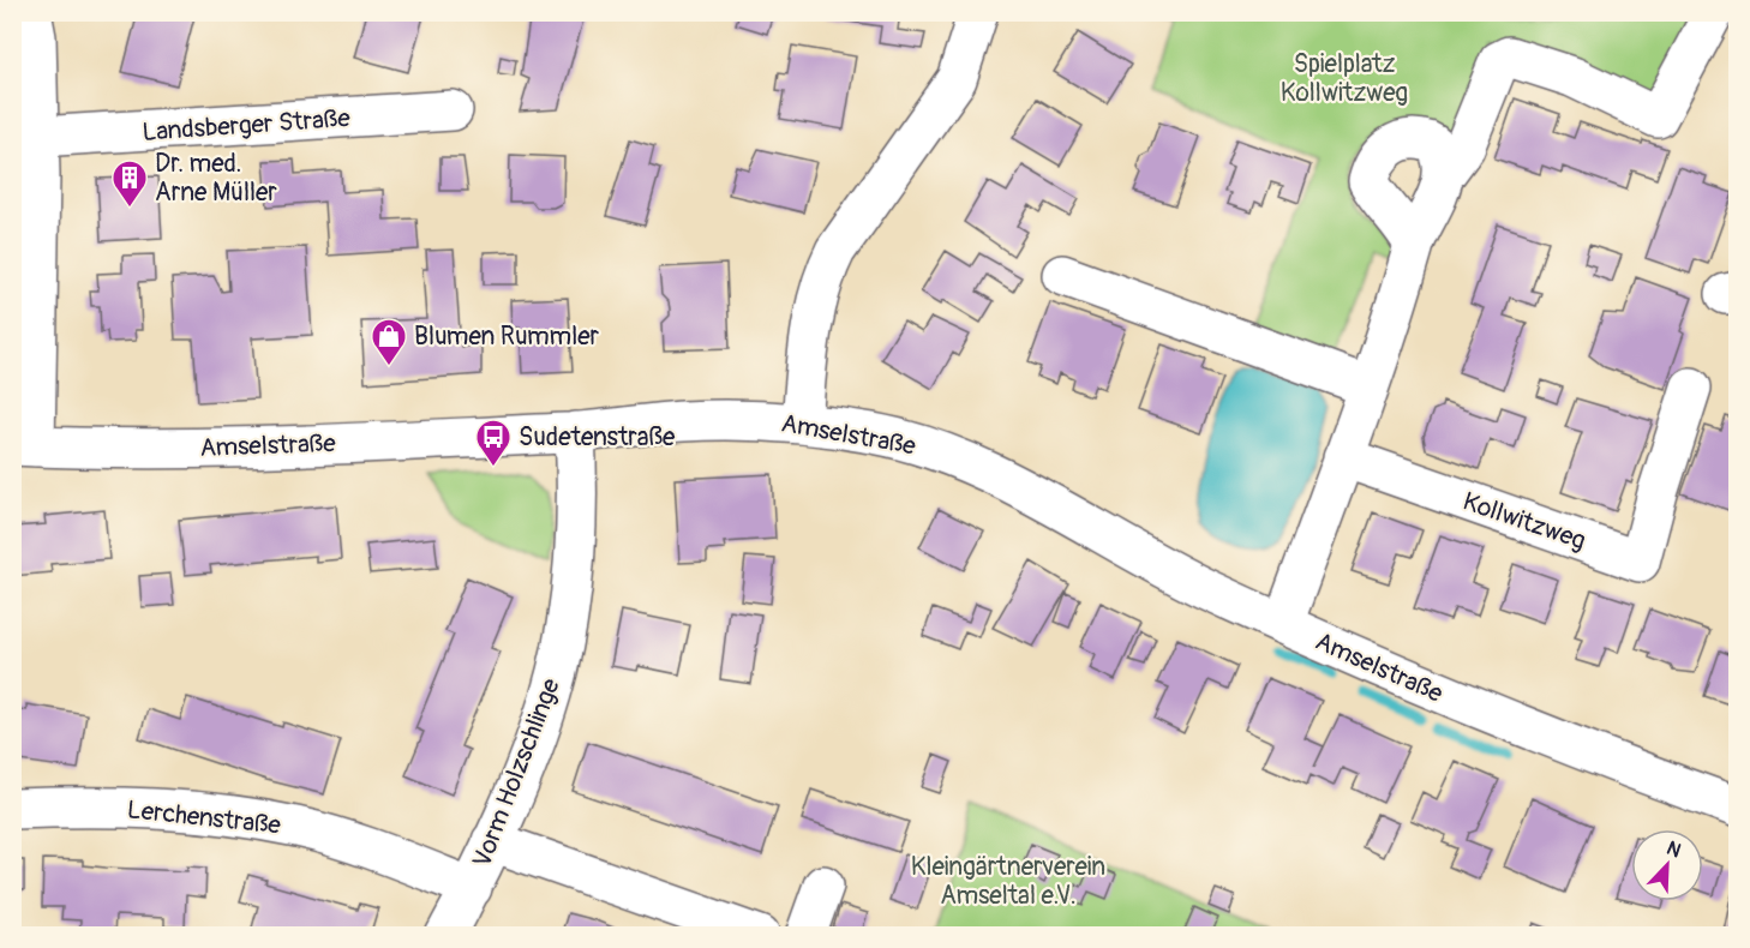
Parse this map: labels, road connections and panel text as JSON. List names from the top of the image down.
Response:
{
  "streets": {
    "street": [
      "Landsberger Straße",
      "Amselstraße",
      "Kollwitzweg",
      "Vorm Holzschlinge",
      "Lerchenstraße"
    ]
  },
  "crossings": [
    ["Amselstraße", "Vorm Holzschlinge"],
    ["Vorm Holzschlinge", "Lerchenstraße"]
  ],
  "parks": ["Spielplatz Kollwitzweg", "Kleingärtnerverein Amseltal e.V."],
  "places": {
    "building": ["Dr. med. Arne Müller"],
    "shop": ["Blumen Rummler"],
    "bus stop": ["Sudetenstraße"]
  },
  "north": "top right"
}
